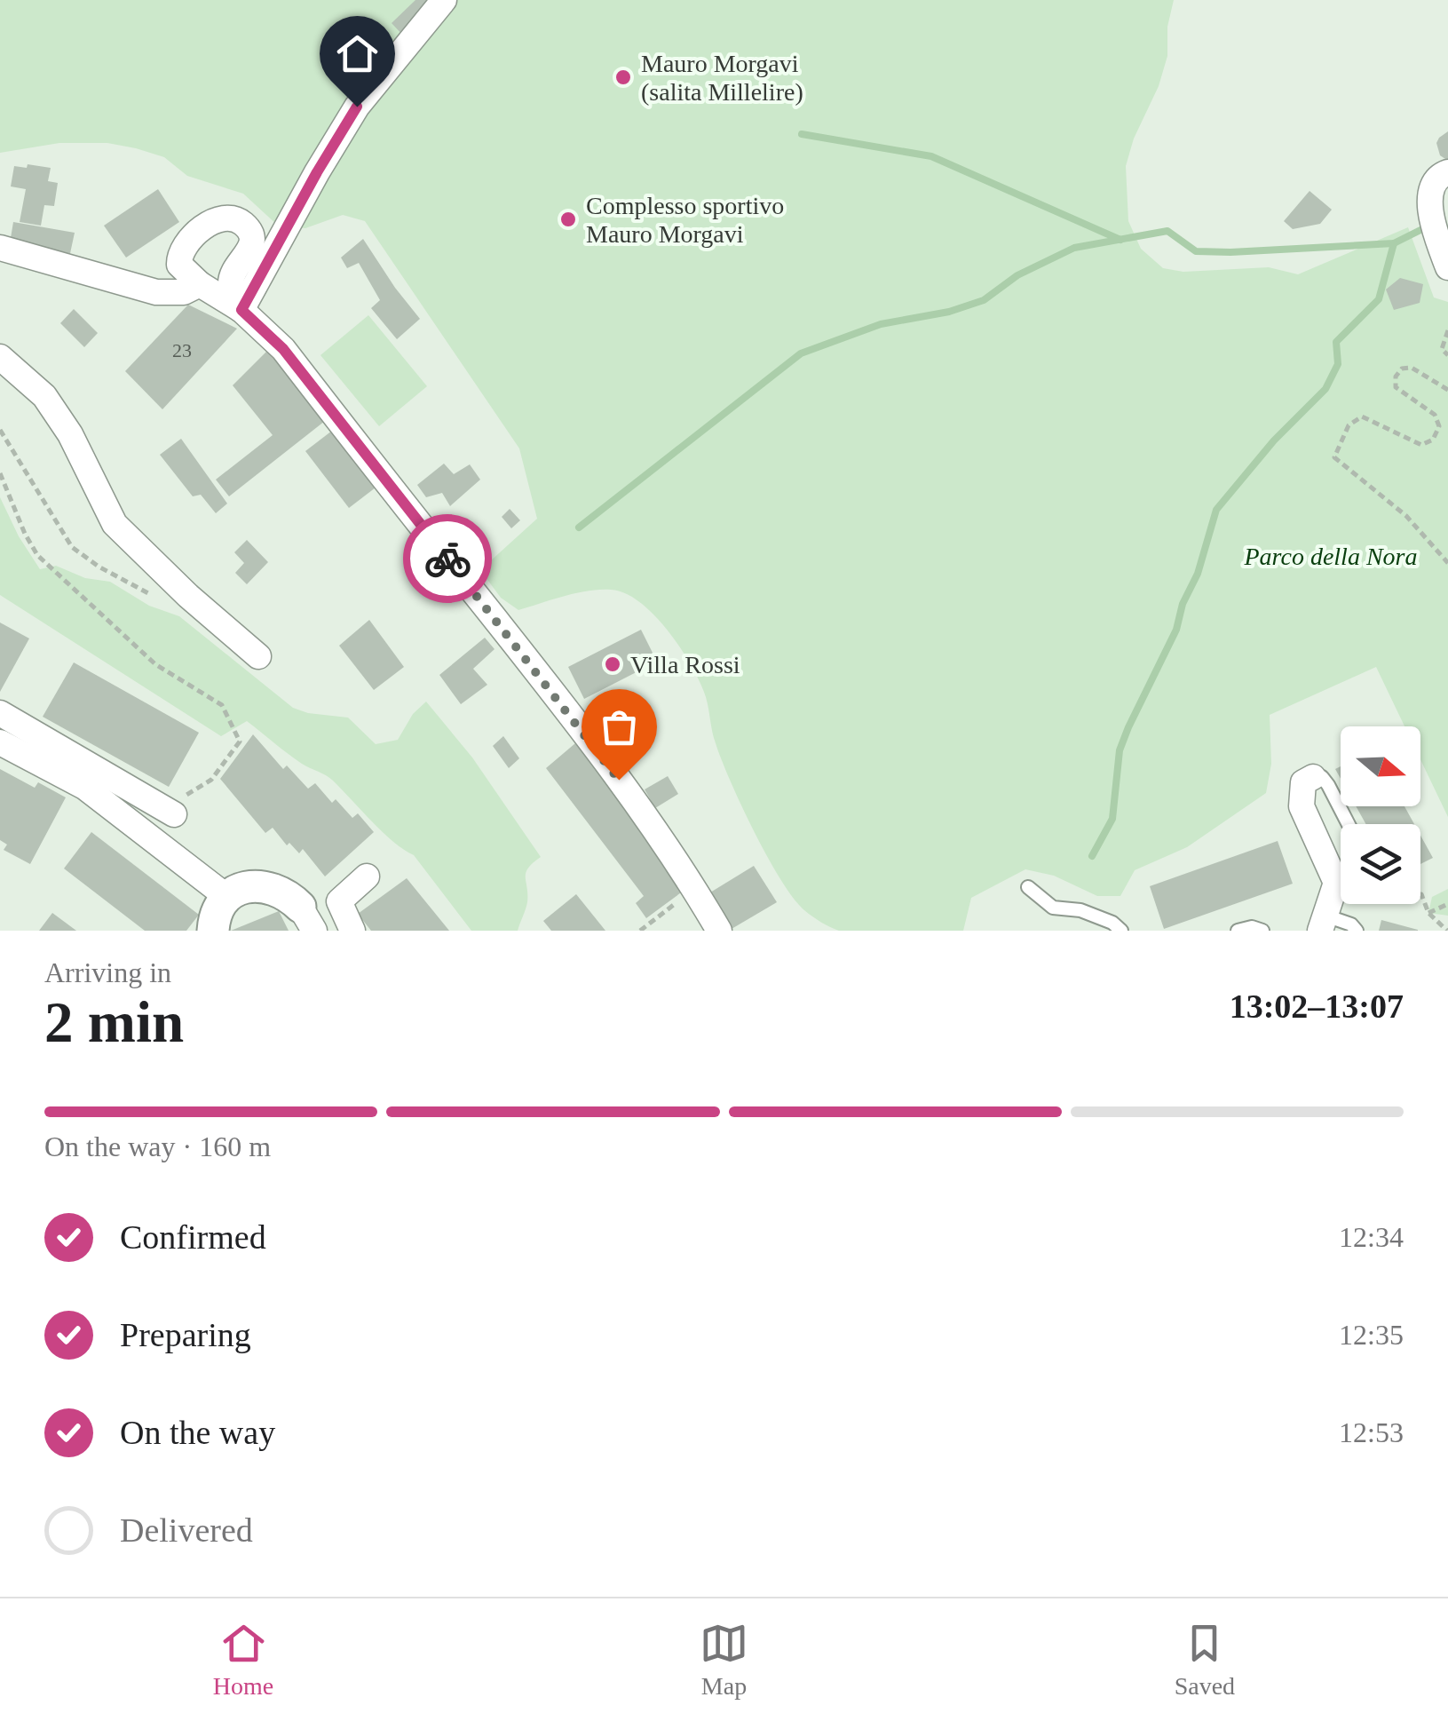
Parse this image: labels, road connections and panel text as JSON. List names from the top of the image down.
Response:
{
  "parks": ["Parco della Nora"],
  "places": ["Mauro Morgavi (salita Millelire)", "Complesso sportivo Mauro Morgavi", "Villa Rossi"],
  "house_numbers": ["23"],
  "north": "right",
  "page": {
    "heading": ["2 min", "Arriving in", "13:02–13:07"],
    "bar": "On the way · 160 m",
    "list": [
      ["Confirmed", "12:34"],
      ["Preparing", "12:35"],
      ["On the way", "12:53"],
      "Delivered"
    ],
    "tabs": ["Home", "Map", "Saved"]
  }
}
